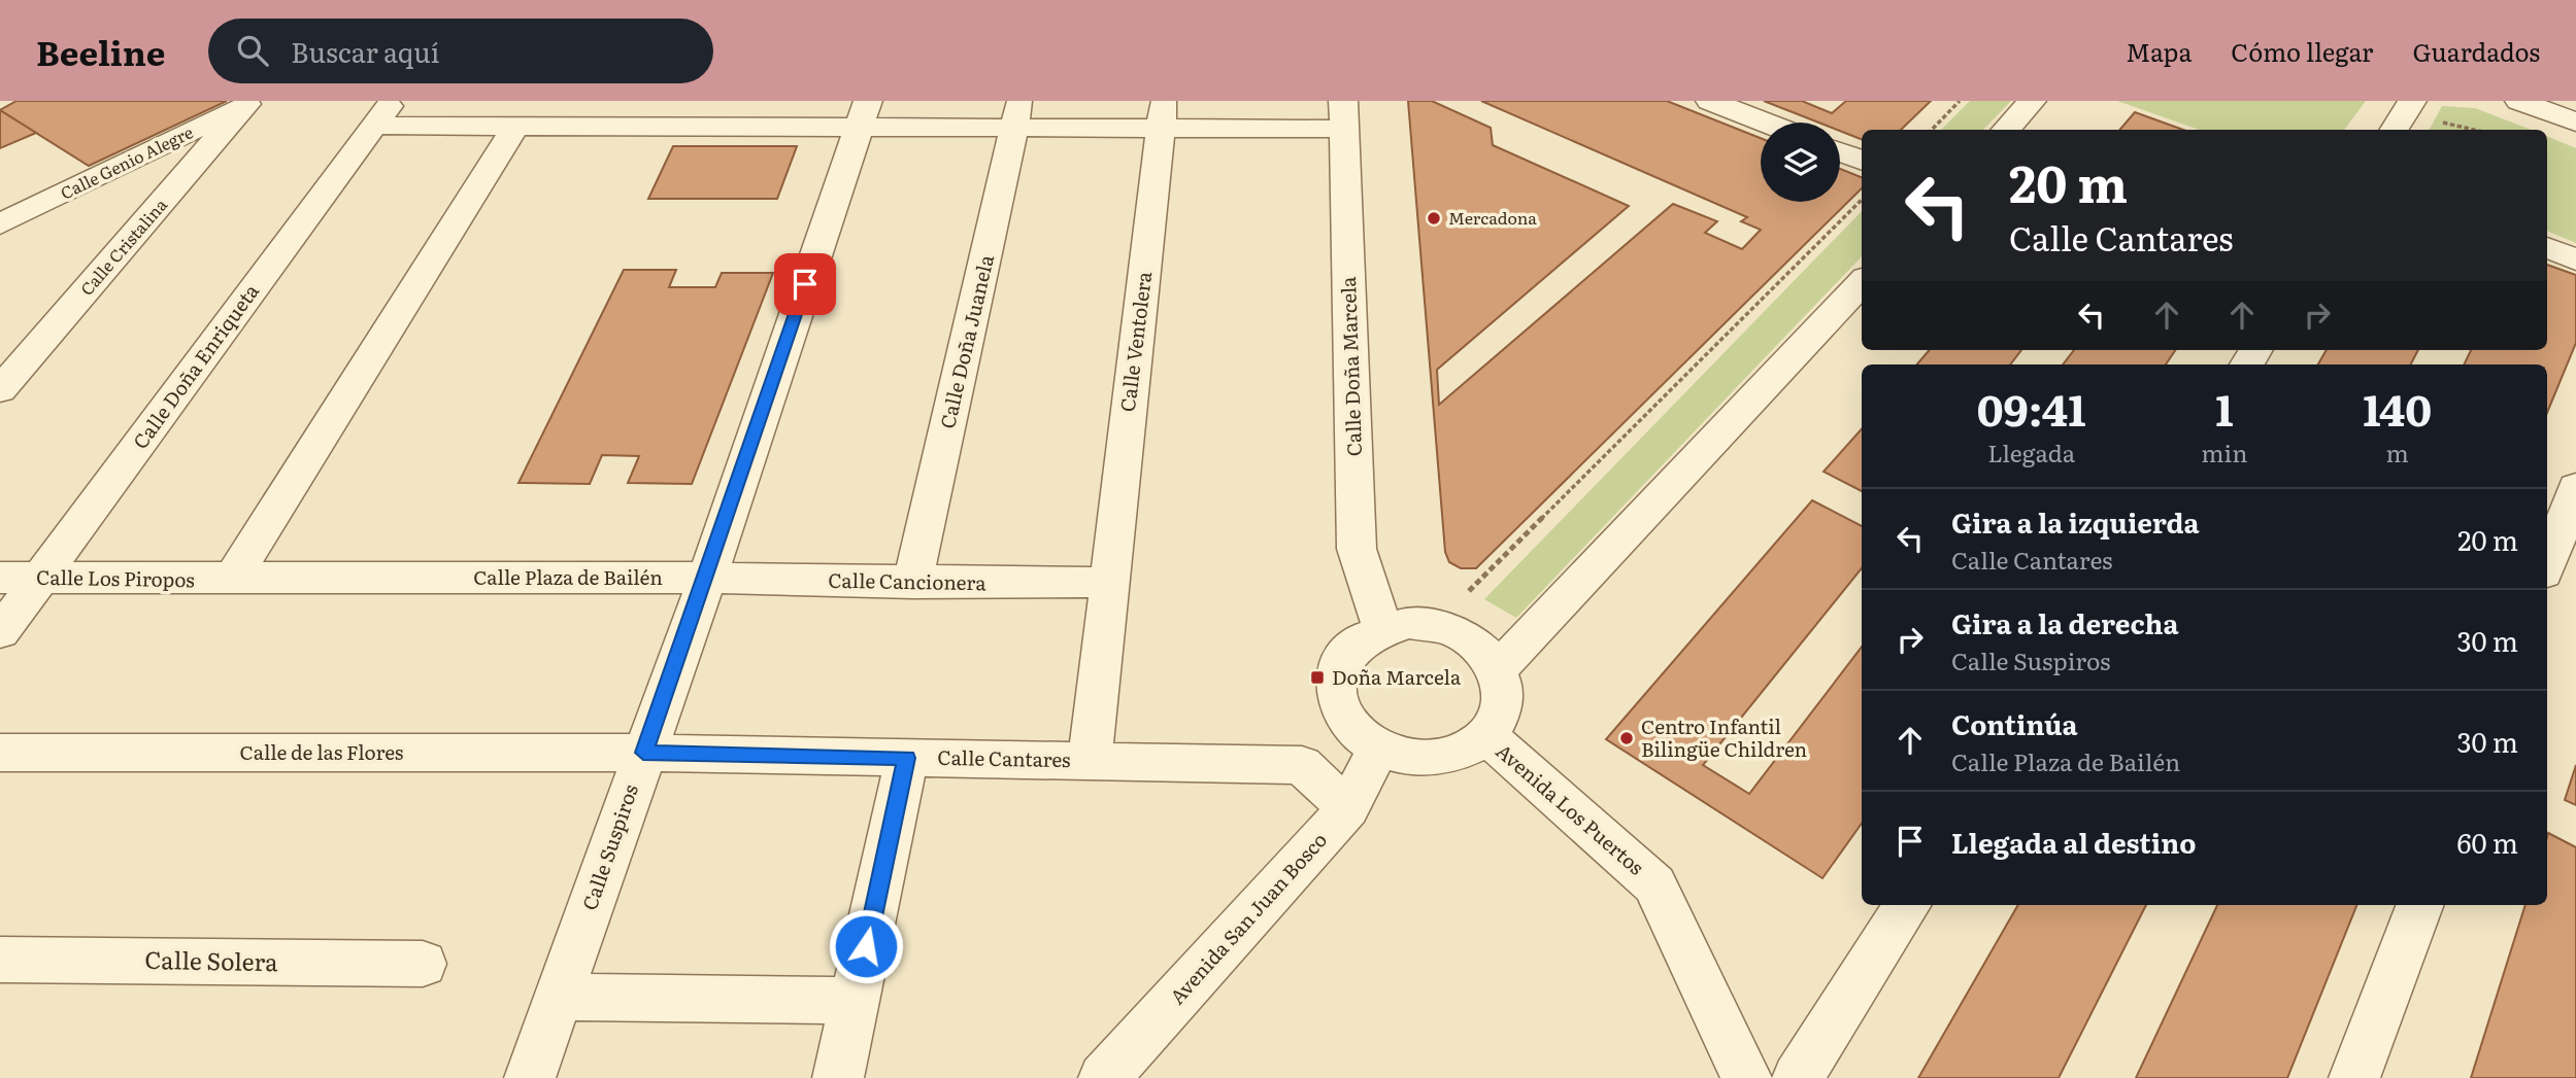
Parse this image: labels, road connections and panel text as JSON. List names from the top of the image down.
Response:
{
  "streets": {
    "street": [
      "Calle Genio Alegre",
      "Calle Cristalina",
      "Calle Doña Juanela",
      "Calle Ventolera",
      "Calle Doña Enriqueta",
      "Calle Doña Marcela",
      "Calle Plaza de Bailén",
      "Calle Los Piropos",
      "Calle Cancionera",
      "Calle de las Flores",
      "Calle Cantares",
      "Avenida Los Puertos",
      "Calle Suspiros",
      "Avenida San Juan Bosco",
      "Calle Solera"
    ]
  },
  "crossings": [
    ["Calle Genio Alegre", "Calle Cristalina"],
    ["Calle Doña Juanela", "Calle Cancionera"],
    ["Calle Ventolera", "Calle Cancionera"],
    ["Calle Ventolera", "Calle Cantares"],
    ["Calle Doña Enriqueta", "Calle Los Piropos"],
    ["Calle Doña Marcela", "Avenida Los Puertos"],
    ["Calle Doña Marcela", "Avenida San Juan Bosco"],
    ["Calle Plaza de Bailén", "Calle Los Piropos"],
    ["Calle Plaza de Bailén", "Calle Cancionera"],
    ["Calle Plaza de Bailén", "Calle Suspiros"],
    ["Calle Cancionera", "Calle Suspiros"],
    ["Calle de las Flores", "Calle Cantares"],
    ["Calle de las Flores", "Calle Suspiros"],
    ["Calle Cantares", "Calle Suspiros"],
    ["Calle Cantares", "Avenida San Juan Bosco"],
    ["Avenida Los Puertos", "Avenida San Juan Bosco"]
  ],
  "places": {
    "other": ["Mercadona", "Centro Infantil Bilingüe Children"],
    "transit": ["Doña Marcela"]
  },
  "page": {
    "header": "Beeline",
    "search": "Buscar aquí",
    "nav": ["Mapa", "Cómo llegar", "Guardados"],
    "turn": ["20 m", "Calle Cantares"],
    "eta": [
      "09:41",
      "Llegada",
      "1",
      "min",
      "140",
      "m"
    ],
    "list": [
      {
        "name": "Gira a la izquierda",
        "note": "Calle Cantares",
        "value": "20 m"
      },
      {
        "name": "Gira a la derecha",
        "note": "Calle Suspiros",
        "value": "30 m"
      },
      {
        "name": "Continúa",
        "note": "Calle Plaza de Bailén",
        "value": "30 m"
      },
      {
        "name": "Llegada al destino",
        "value": "60 m"
      }
    ]
  }
}
